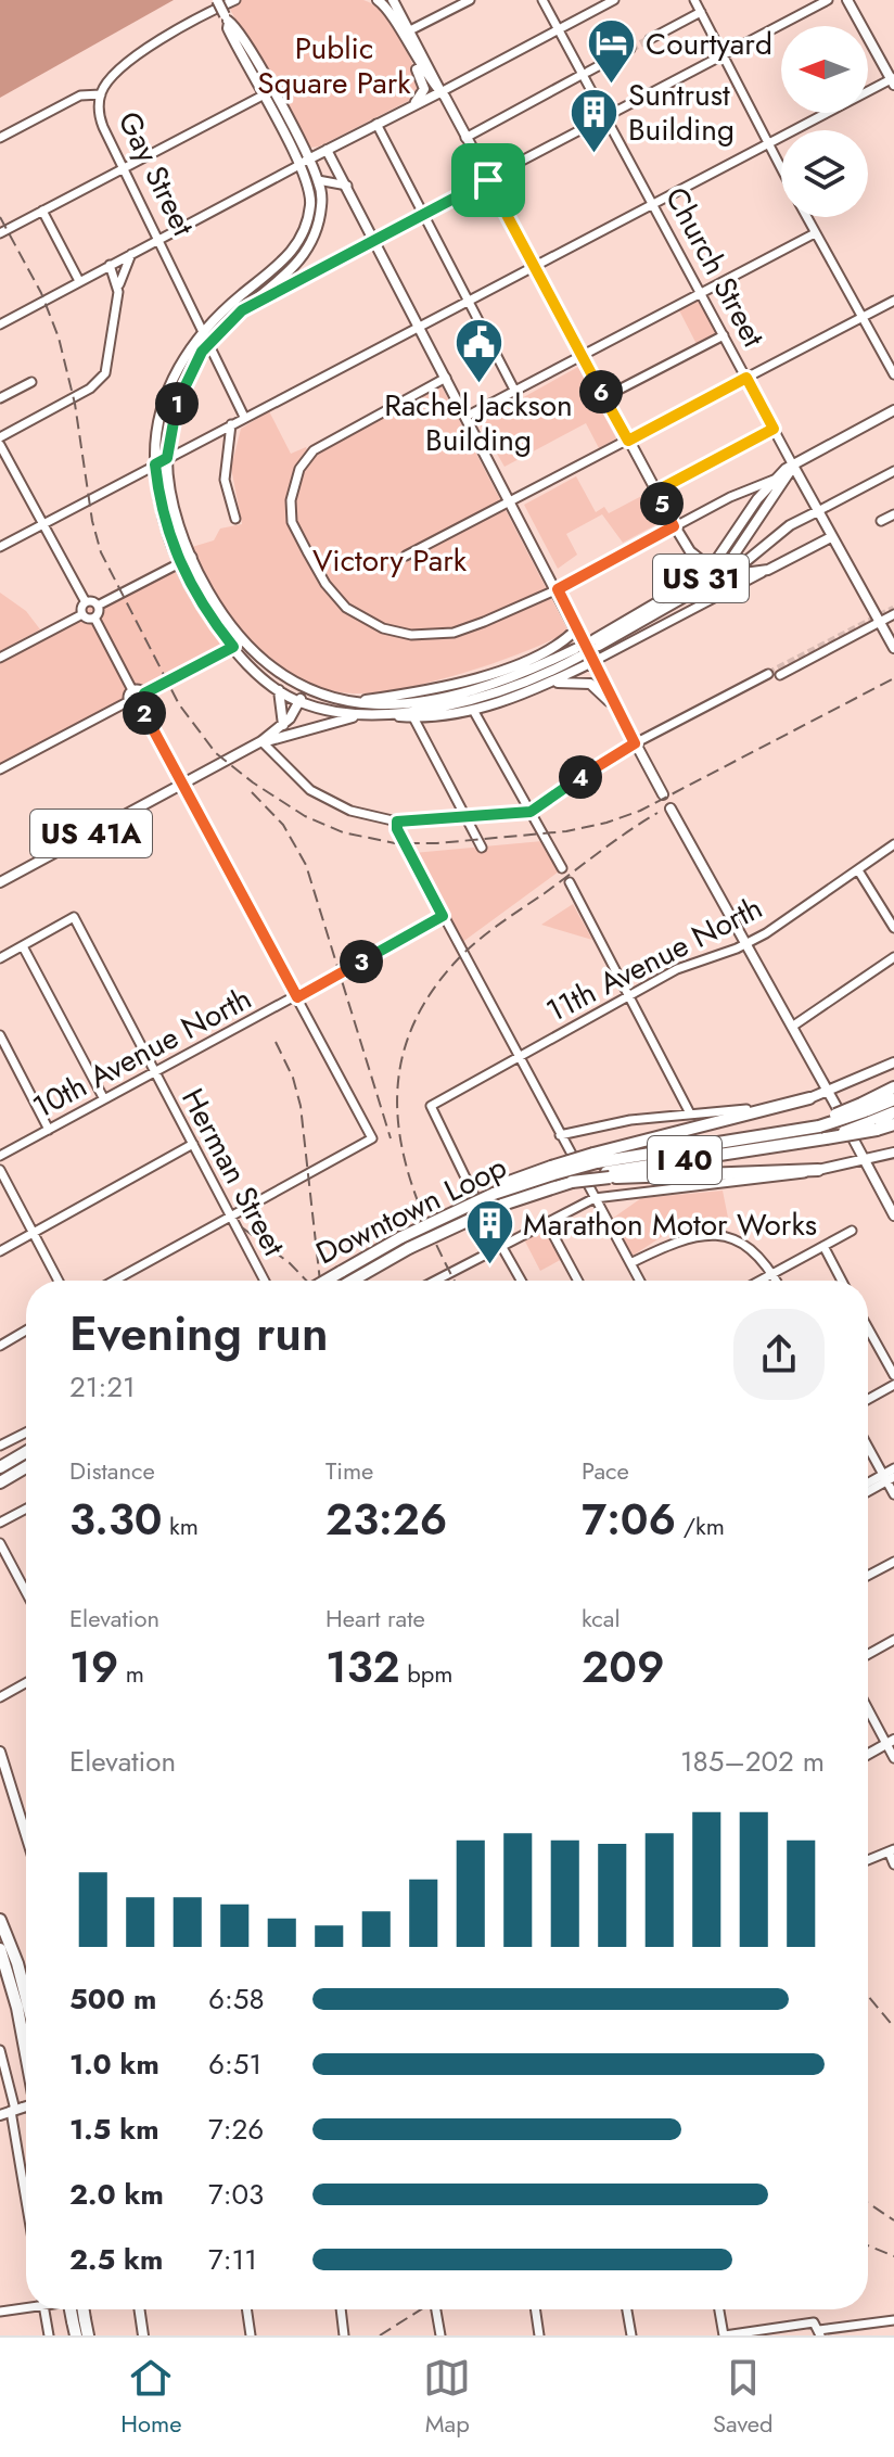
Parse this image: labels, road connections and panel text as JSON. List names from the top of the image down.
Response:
{
  "streets": {
    "highway": ["I 40", "Downtown Loop"],
    "main road": ["Church Street", "US 31", "US 41A"],
    "street": [
      "Gay Street",
      "11th Avenue North",
      "10th Avenue North",
      "Herman Street"
    ]
  },
  "crossings": [
    ["Church Street", "US 31"],
    ["10th Avenue North", "Herman Street"],
    ["I 40", "Downtown Loop"]
  ],
  "parks": ["Public Square Park", "Victory Park"],
  "places": {
    "hotel": ["Courtyard"],
    "building": ["Suntrust Building", "Marathon Motor Works"],
    "public building": ["Rachel Jackson Building"]
  },
  "north": "left",
  "page": {
    "pins": [
      "6",
      "1",
      "5",
      "2",
      "4",
      "3"
    ],
    "heading": ["Evening run", "21:21"],
    "stats": [
      ["Distance", "3.30 km"],
      ["Time", "23:26"],
      ["Pace", "7:06 /km"],
      ["Elevation", "19 m"],
      ["Heart rate", "132 bpm"],
      ["kcal", "209"]
    ],
    "chart": ["Elevation", "185–202 m"],
    "list": [
      {
        "name": "500 m",
        "note": "6:58"
      },
      {
        "name": "1.0 km",
        "note": "6:51"
      },
      {
        "name": "1.5 km",
        "note": "7:26"
      },
      {
        "name": "2.0 km",
        "note": "7:03"
      },
      {
        "name": "2.5 km",
        "note": "7:11"
      }
    ],
    "tabs": ["Home", "Map", "Saved"]
  }
}
